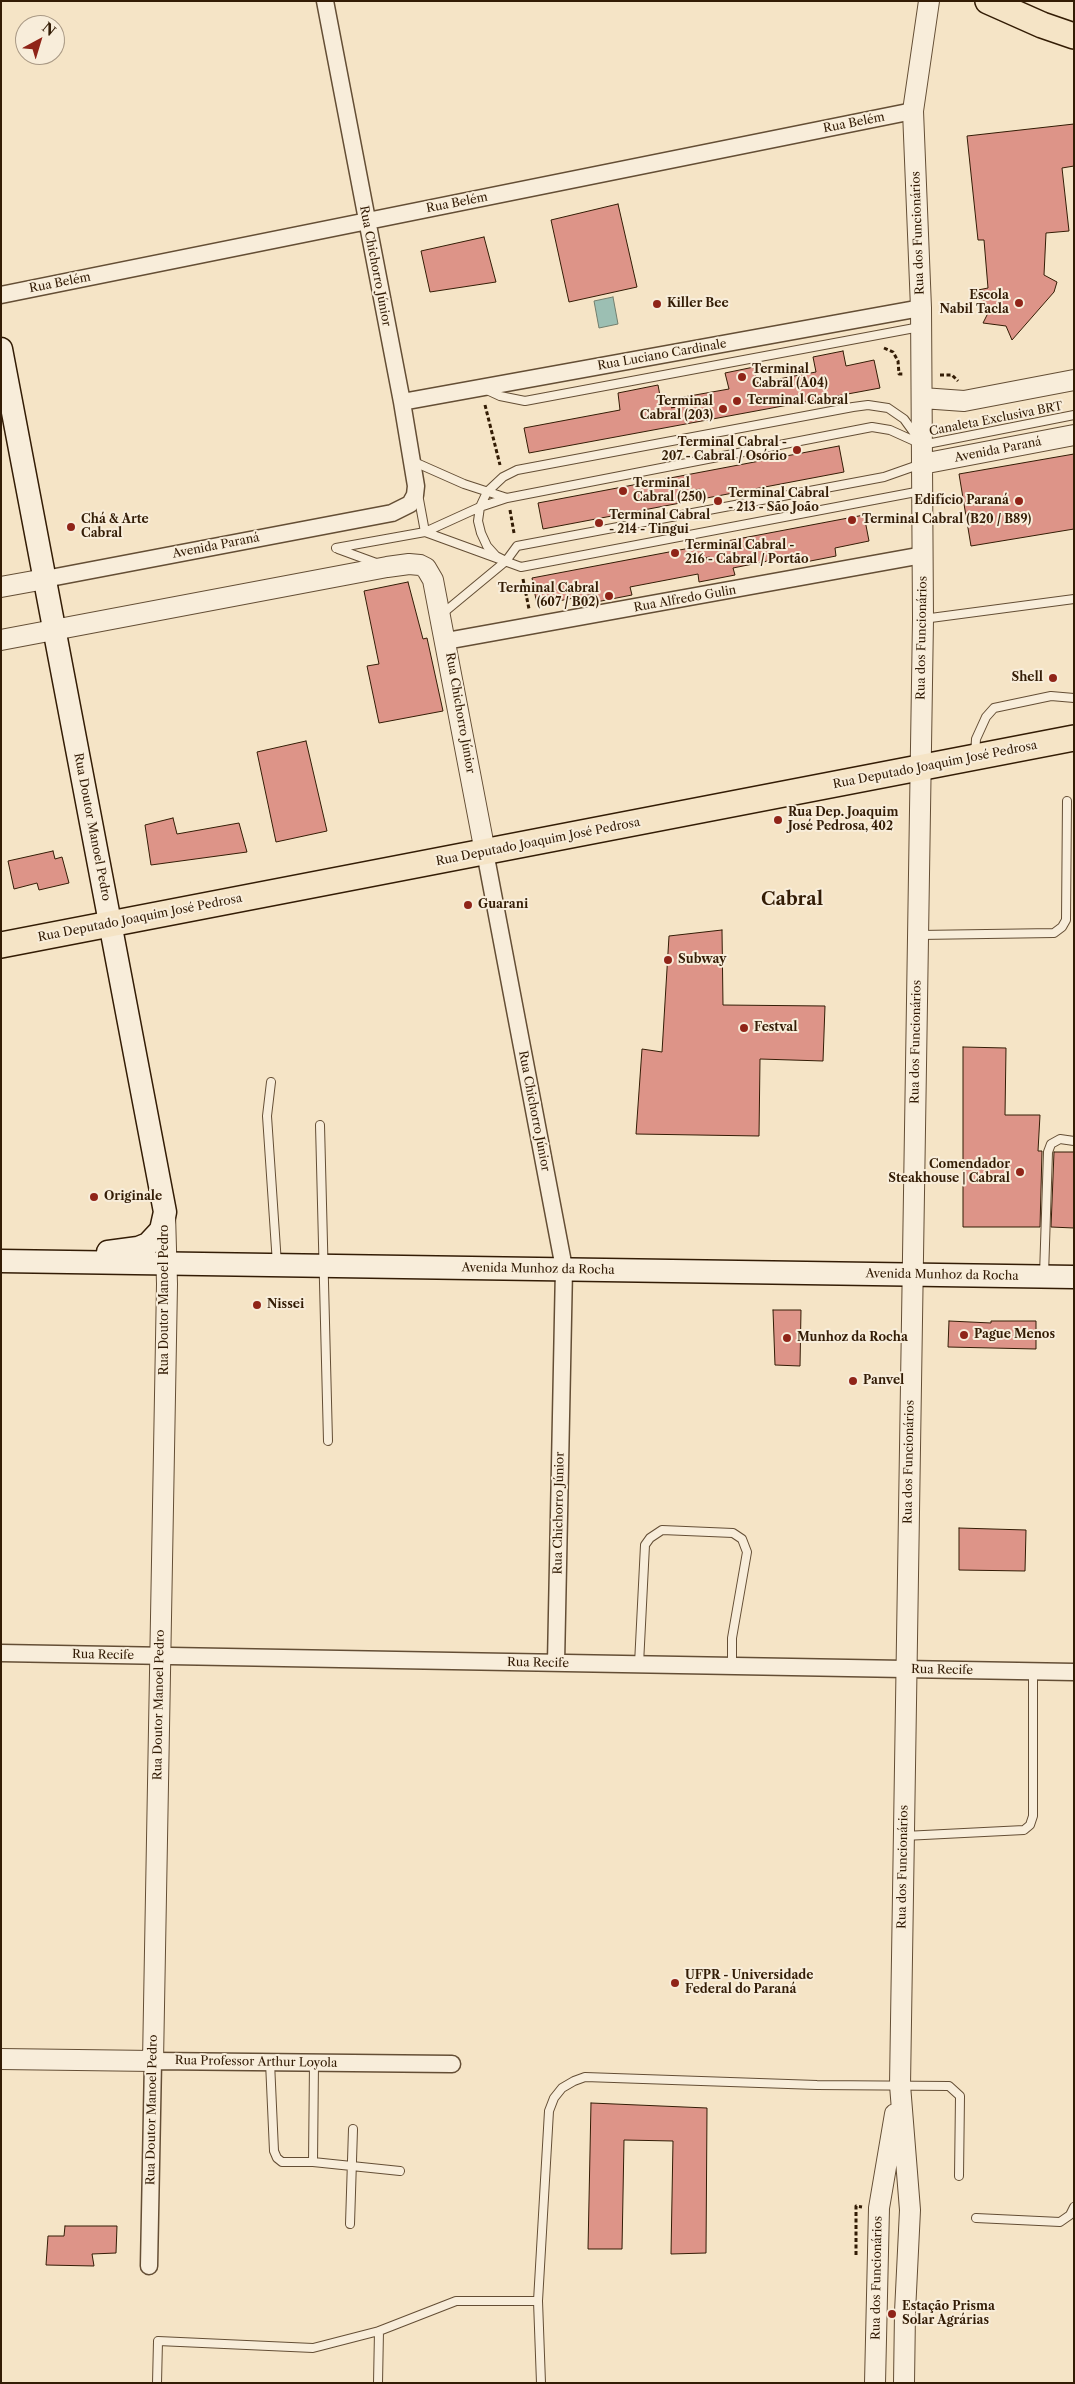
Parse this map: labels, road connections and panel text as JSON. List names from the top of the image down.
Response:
{
  "streets": {
    "main road": ["Rua Deputado Joaquim José Pedrosa", "Rua Doutor Manoel Pedro", "Avenida Munhoz da Rocha"],
    "street": [
      "Rua Belém",
      "Rua dos Funcionários",
      "Rua Chichorro Júnior",
      "Rua Luciano Cardinale",
      "Avenida Paraná",
      "Rua Alfredo Gulin",
      "Rua Recife",
      "Rua Professor Arthur Loyola"
    ],
    "lane": ["Canaleta Exclusiva BRT"]
  },
  "crossings": [
    ["Rua Belém", "Rua dos Funcionários"],
    ["Rua Belém", "Rua Chichorro Júnior"],
    ["Rua dos Funcionários", "Rua Luciano Cardinale"],
    ["Rua dos Funcionários", "Canaleta Exclusiva BRT"],
    ["Rua dos Funcionários", "Avenida Paraná"],
    ["Rua dos Funcionários", "Rua Alfredo Gulin"],
    ["Rua dos Funcionários", "Rua Deputado Joaquim José Pedrosa"],
    ["Rua dos Funcionários", "Avenida Munhoz da Rocha"],
    ["Rua dos Funcionários", "Rua Recife"],
    ["Rua Chichorro Júnior", "Rua Luciano Cardinale"],
    ["Rua Chichorro Júnior", "Avenida Paraná"],
    ["Rua Chichorro Júnior", "Rua Alfredo Gulin"],
    ["Rua Chichorro Júnior", "Rua Deputado Joaquim José Pedrosa"],
    ["Rua Chichorro Júnior", "Avenida Munhoz da Rocha"],
    ["Rua Chichorro Júnior", "Rua Recife"],
    ["Canaleta Exclusiva BRT", "Avenida Paraná"],
    ["Avenida Paraná", "Rua Doutor Manoel Pedro"],
    ["Rua Deputado Joaquim José Pedrosa", "Rua Doutor Manoel Pedro"],
    ["Rua Doutor Manoel Pedro", "Avenida Munhoz da Rocha"],
    ["Rua Doutor Manoel Pedro", "Rua Recife"],
    ["Rua Doutor Manoel Pedro", "Rua Professor Arthur Loyola"]
  ],
  "districts": ["Cabral"],
  "places": [
    "Escola Nabil Tacla",
    "Killer Bee",
    "Terminal Cabral (A04)",
    "Terminal Cabral",
    "Terminal Cabral (203)",
    "Terminal Cabral - 207 - Cabral / Osório",
    "Terminal Cabral (250)",
    "Terminal Cabral - 213 - São João",
    "Edifício Paraná",
    "Terminal Cabral (B20 / B89)",
    "Terminal Cabral - 214 - Tingui",
    "Chá & Arte Cabral",
    "Terminal Cabral - 216 - Cabral / Portão",
    "Terminal Cabral (607 / B02)",
    "Shell",
    "Rua Dep. Joaquim José Pedrosa, 402",
    "Guarani",
    "Subway",
    "Festval",
    "Comendador Steakhouse | Cabral",
    "Originale",
    "Nissei",
    "Pague Menos",
    "Munhoz da Rocha",
    "Panvel",
    "UFPR - Universidade Federal do Paraná",
    "Estação Prisma Solar Agrárias"
  ],
  "north": "top right"
}
